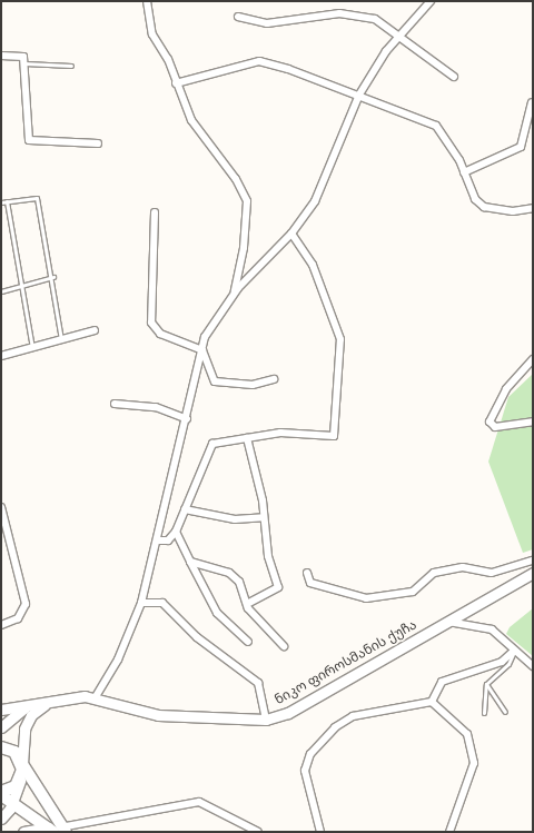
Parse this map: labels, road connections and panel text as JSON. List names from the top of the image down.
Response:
{
  "streets": {
    "main road": ["ნიკო ფიროსმანის ქუჩა"]
  }
}
